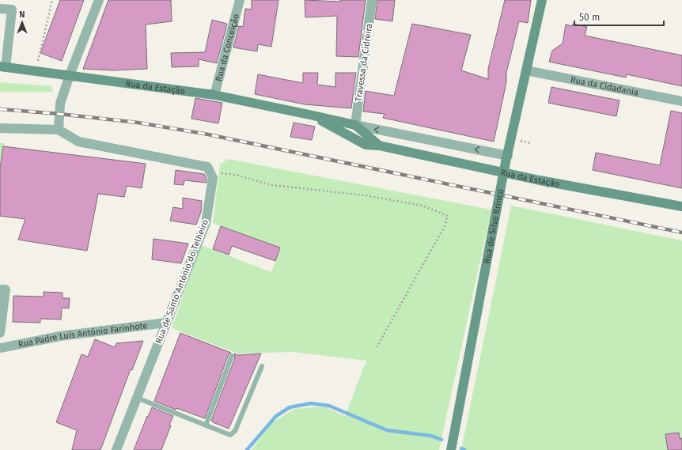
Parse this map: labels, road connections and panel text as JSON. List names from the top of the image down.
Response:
{
  "streets": {
    "street": [
      "Rua da Conceição",
      "Travessa da Cidreira",
      "Rua da Cidadania",
      "Rua da Estação",
      "Rua de Silva Brinco",
      "Rua de Santo António do Telheiro",
      "Rua Padre Luís António Farinhote"
    ]
  },
  "crossings": [
    ["Rua da Conceição", "Rua da Estação"],
    ["Travessa da Cidreira", "Rua da Estação"],
    ["Rua da Cidadania", "Rua de Silva Brinco"],
    ["Rua da Estação", "Rua de Silva Brinco"],
    ["Rua de Santo António do Telheiro", "Rua Padre Luís António Farinhote"]
  ],
  "scale_bar": "50 m",
  "north": "top"
}
